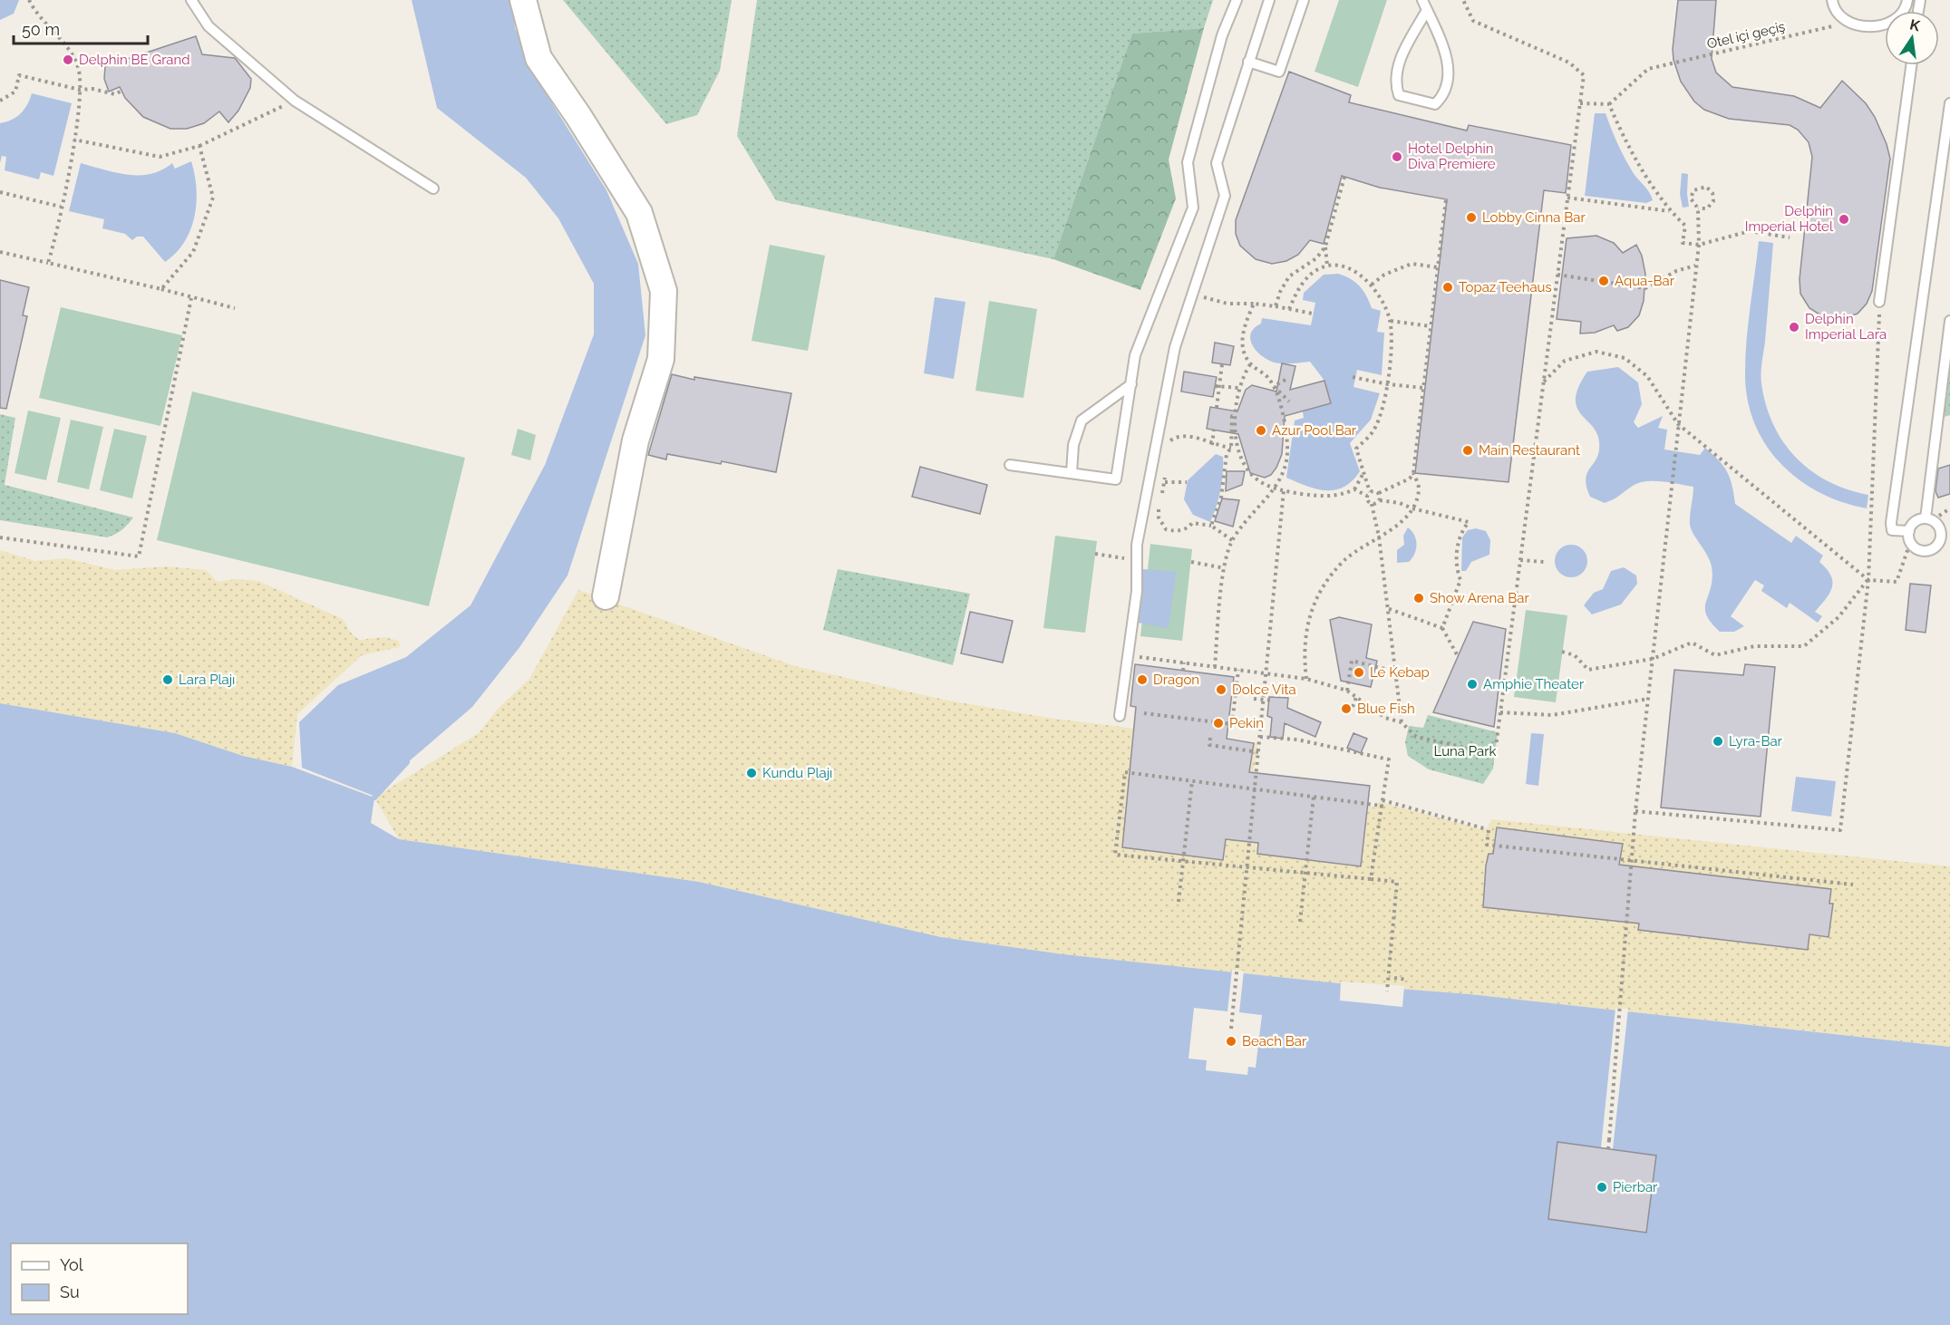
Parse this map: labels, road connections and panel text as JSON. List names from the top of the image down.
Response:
{
  "streets": {
    "path": ["Otel içi geçiş"]
  },
  "parks": ["Luna Park"],
  "places": [
    "Delphin BE Grand",
    "Hotel Delphin Diva Premiere",
    "Lobby Cinna Bar",
    "Delphin Imperial Hotel",
    "Aqua-Bar",
    "Topaz Teehaus",
    "Delphin Imperial Lara",
    "Azur Pool Bar",
    "Main Restaurant",
    "Show Arena Bar",
    "Le Kebap",
    "Lara Plajı",
    "Dragon",
    "Amphie Theater",
    "Dolce Vita",
    "Blue Fish",
    "Pekin",
    "Lyra-Bar",
    "Kundu Plajı",
    "Beach Bar",
    "Pierbar"
  ],
  "legend": ["Yol", "Su"],
  "scale_bar": "50 m",
  "north": "top"
}
